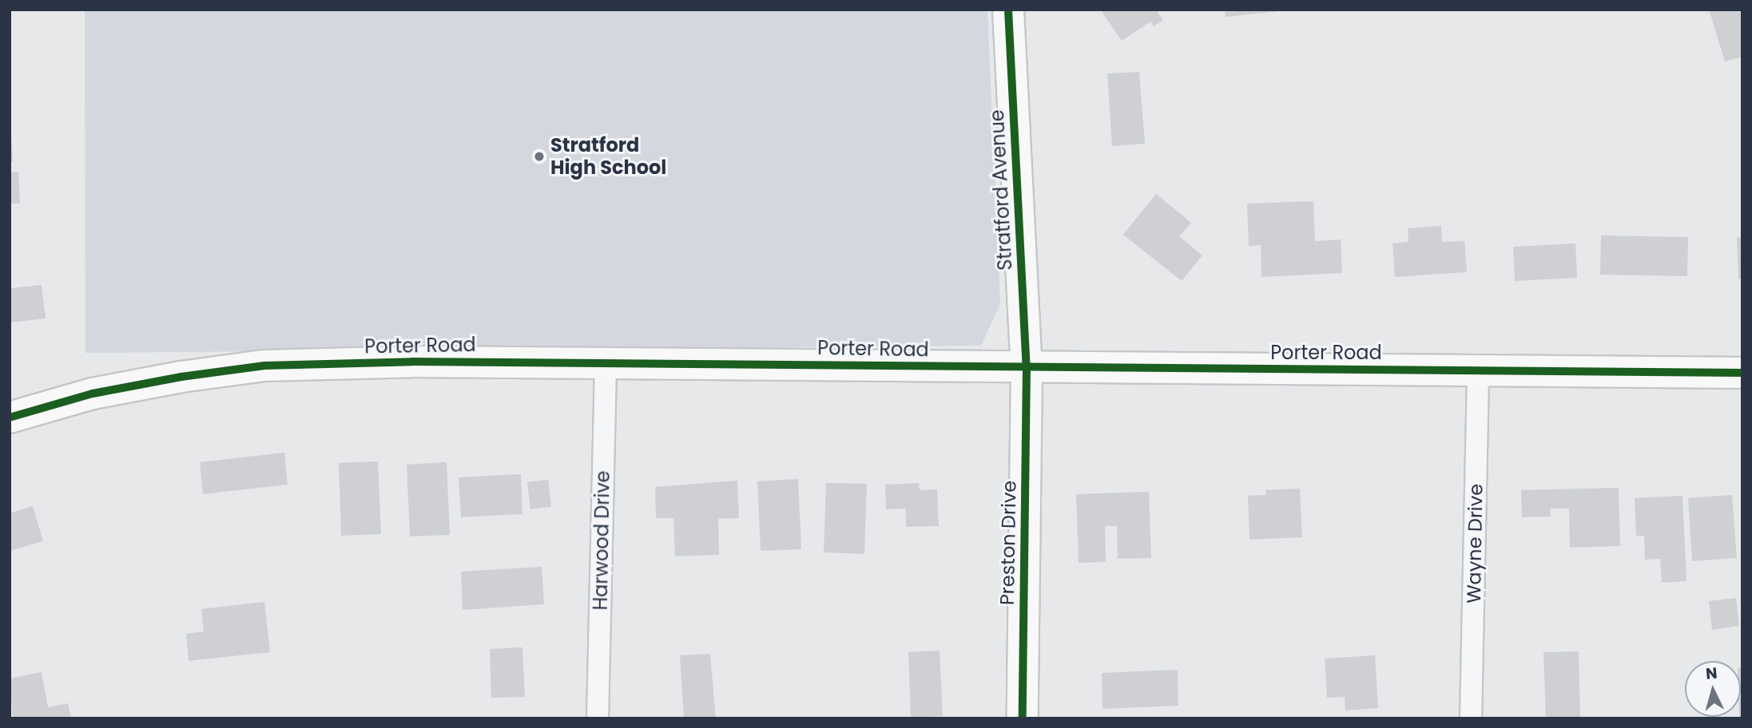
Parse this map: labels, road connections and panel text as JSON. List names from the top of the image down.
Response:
{
  "streets": {
    "street": [
      "Stratford Avenue",
      "Porter Road",
      "Harwood Drive",
      "Preston Drive",
      "Wayne Drive"
    ]
  },
  "crossings": [
    ["Stratford Avenue", "Porter Road"],
    ["Stratford Avenue", "Preston Drive"],
    ["Porter Road", "Harwood Drive"],
    ["Porter Road", "Preston Drive"],
    ["Porter Road", "Wayne Drive"]
  ],
  "places": ["Stratford High School"],
  "north": "top"
}
